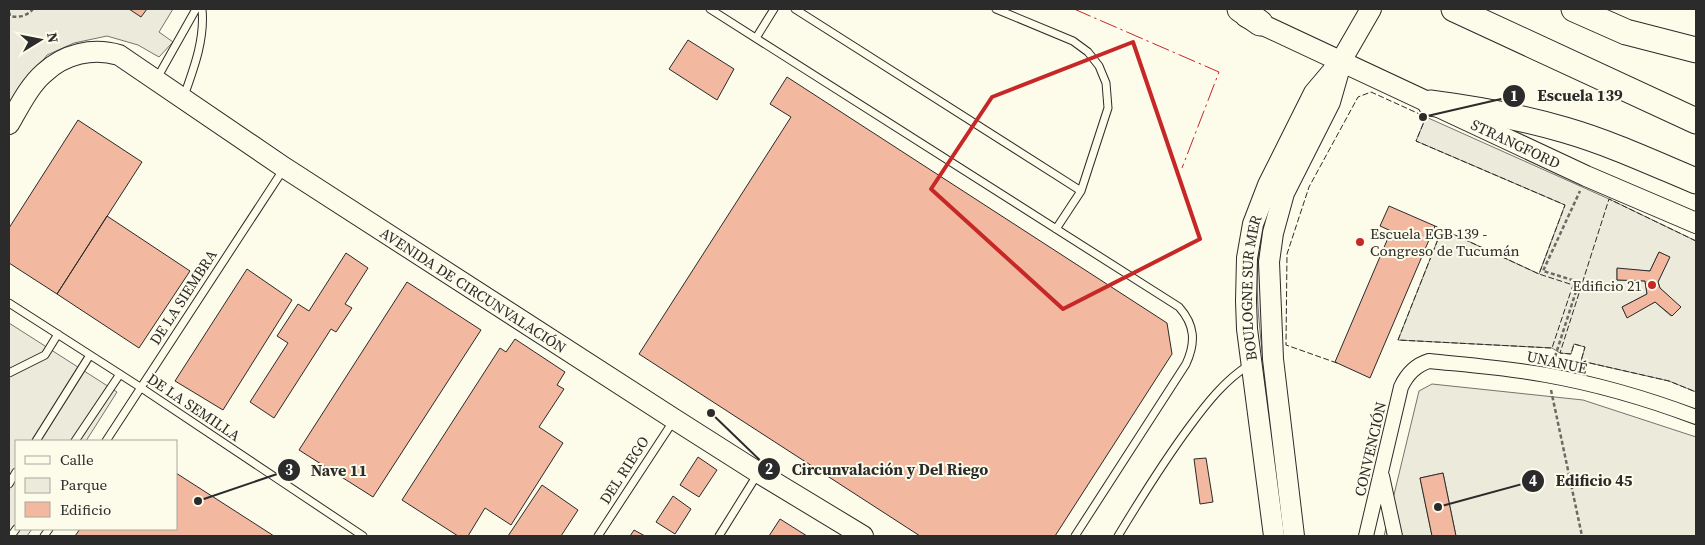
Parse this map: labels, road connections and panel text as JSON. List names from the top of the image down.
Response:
{
  "streets": {
    "street": [
      "STRANGFORD",
      "BOULOGNE SUR MER",
      "AVENIDA DE CIRCUNVALACIÓN",
      "UNANUÉ",
      "CONVENCIÓN"
    ],
    "lane": ["DE LA SIEMBRA", "DE LA SEMILLA", "DEL RIEGO"]
  },
  "crossings": [
    ["STRANGFORD", "BOULOGNE SUR MER"],
    ["AVENIDA DE CIRCUNVALACIÓN", "DE LA SIEMBRA"],
    ["AVENIDA DE CIRCUNVALACIÓN", "DEL RIEGO"],
    ["DE LA SIEMBRA", "DE LA SEMILLA"],
    ["UNANUÉ", "CONVENCIÓN"]
  ],
  "places": [
    "Escuela 139",
    "Escuela EGB 139 - Congreso de Tucumán",
    "Edificio 21",
    "Circunvalación y Del Riego",
    "Nave 11",
    "Edificio 45"
  ],
  "legend": ["Calle", "Parque", "Edificio"],
  "north": "right"
}
